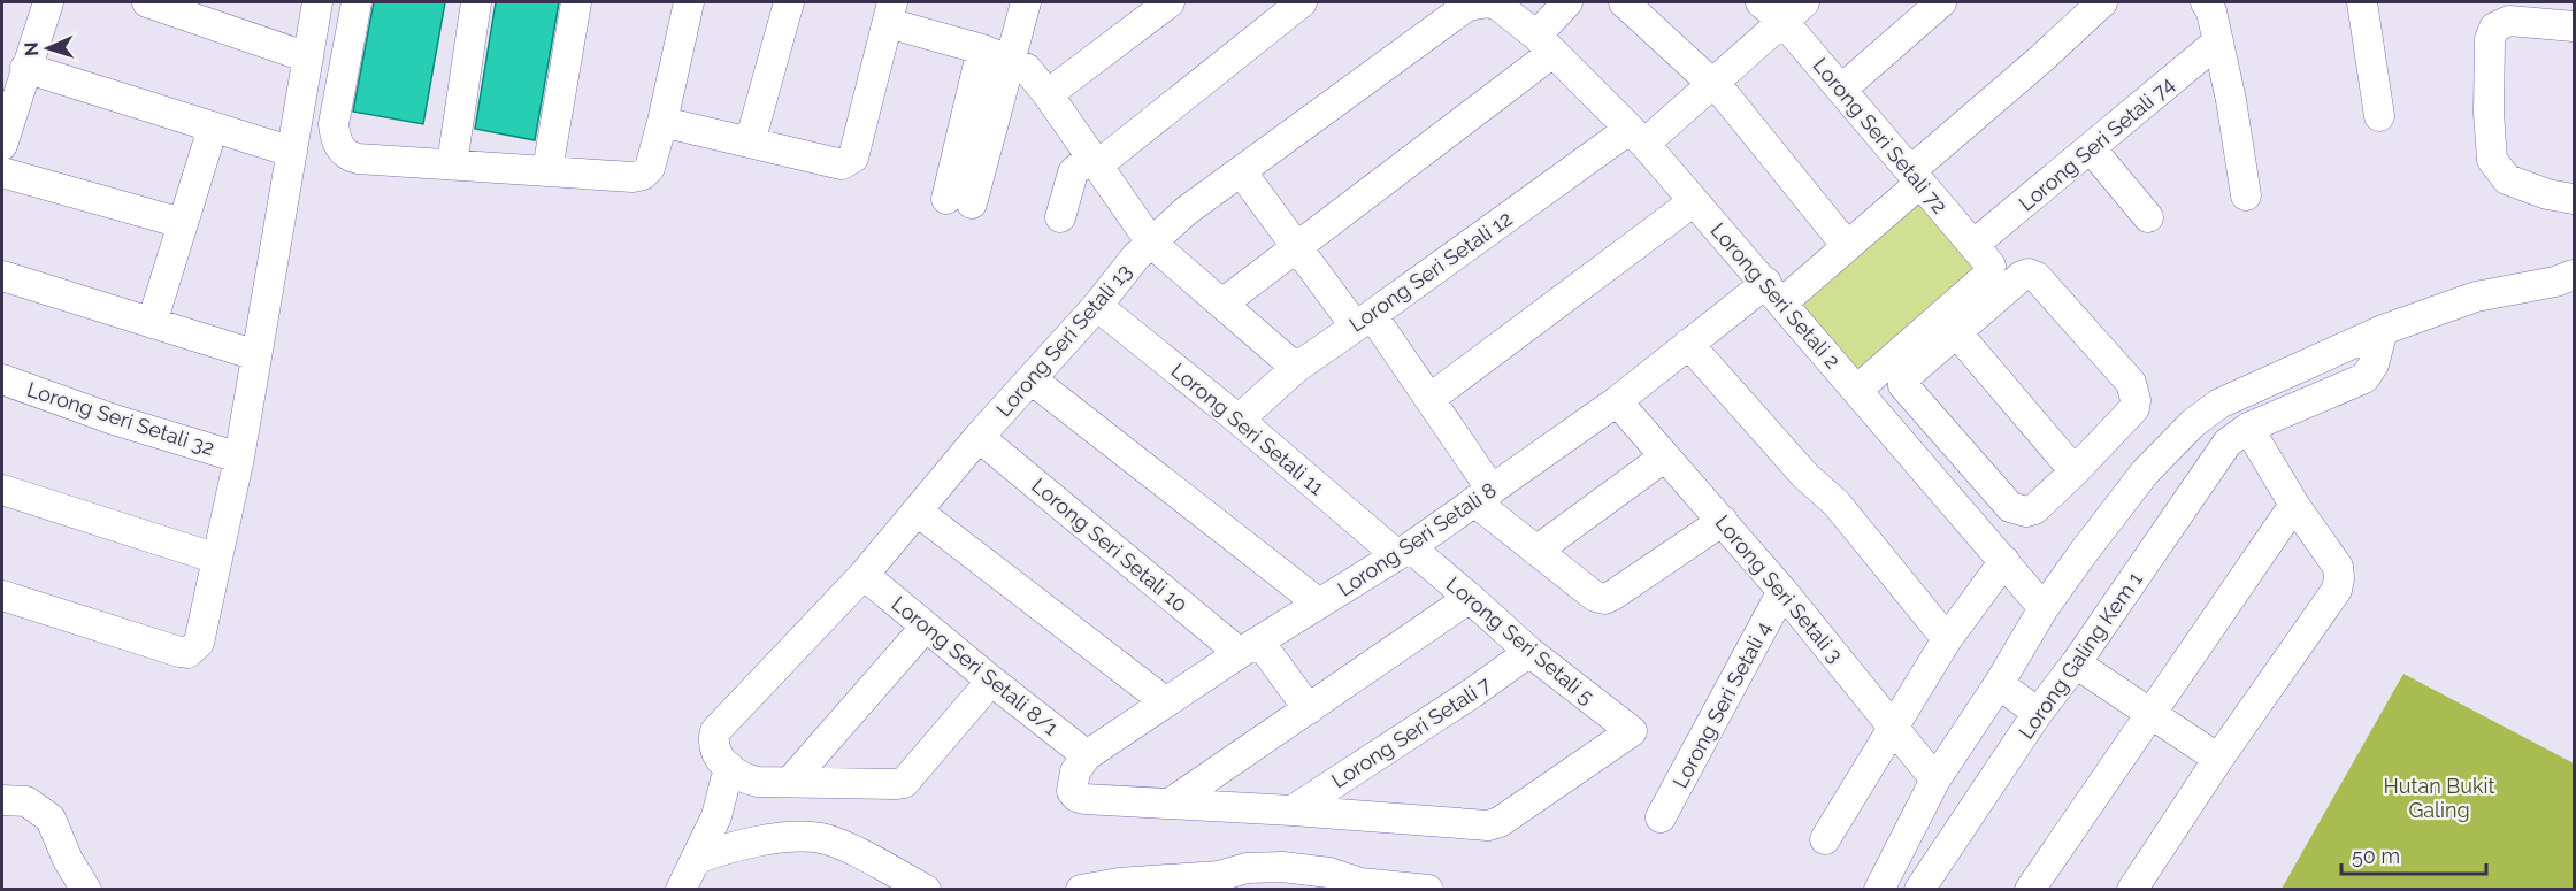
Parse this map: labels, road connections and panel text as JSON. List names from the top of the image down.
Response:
{
  "streets": {
    "street": [
      "Lorong Seri Setali 72",
      "Lorong Seri Setali 74",
      "Lorong Seri Setali 12",
      "Lorong Seri Setali 2",
      "Lorong Seri Setali 13",
      "Lorong Seri Setali 32",
      "Lorong Seri Setali 11",
      "Lorong Seri Setali 8",
      "Lorong Seri Setali 10",
      "Lorong Seri Setali 3",
      "Lorong Seri Setali 5",
      "Lorong Galing Kem 1",
      "Lorong Seri Setali 8/1",
      "Lorong Seri Setali 4",
      "Lorong Seri Setali 7"
    ]
  },
  "crossings": [
    ["Lorong Seri Setali 72", "Lorong Seri Setali 74"],
    ["Lorong Seri Setali 72", "Lorong Seri Setali 12"],
    ["Lorong Seri Setali 72", "Lorong Seri Setali 2"],
    ["Lorong Seri Setali 72", "Lorong Seri Setali 8"],
    ["Lorong Seri Setali 12", "Lorong Seri Setali 2"],
    ["Lorong Seri Setali 12", "Lorong Seri Setali 11"],
    ["Lorong Seri Setali 2", "Lorong Seri Setali 13"],
    ["Lorong Seri Setali 2", "Lorong Seri Setali 8"],
    ["Lorong Seri Setali 13", "Lorong Seri Setali 11"],
    ["Lorong Seri Setali 13", "Lorong Seri Setali 10"],
    ["Lorong Seri Setali 13", "Lorong Seri Setali 8/1"],
    ["Lorong Seri Setali 11", "Lorong Seri Setali 8"],
    ["Lorong Seri Setali 11", "Lorong Seri Setali 5"],
    ["Lorong Seri Setali 8", "Lorong Seri Setali 10"],
    ["Lorong Seri Setali 8", "Lorong Seri Setali 3"],
    ["Lorong Seri Setali 8", "Lorong Seri Setali 5"],
    ["Lorong Seri Setali 8", "Lorong Seri Setali 8/1"],
    ["Lorong Seri Setali 3", "Lorong Seri Setali 4"],
    ["Lorong Seri Setali 5", "Lorong Seri Setali 7"]
  ],
  "parks": ["Hutan Bukit Galing"],
  "scale_bar": "50 m",
  "north": "left"
}
